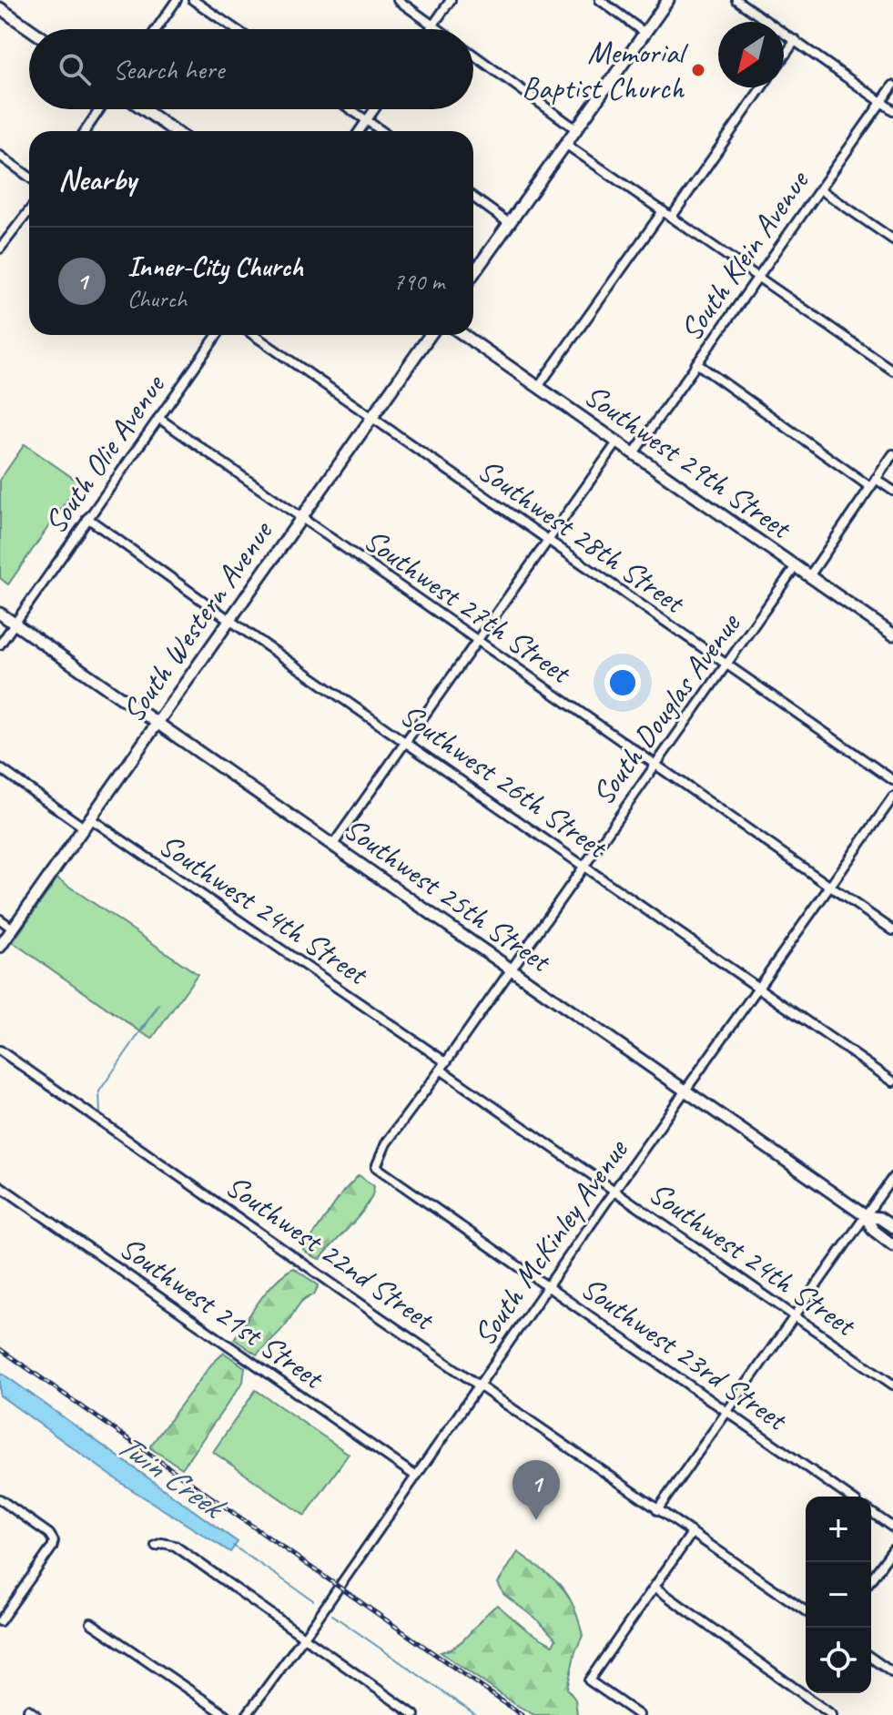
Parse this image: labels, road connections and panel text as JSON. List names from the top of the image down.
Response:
{
  "streets": {
    "main road": ["Southwest 29th Street", "South Western Avenue", "Southwest 25th Street"],
    "street": [
      "South Klein Avenue",
      "South Olie Avenue",
      "Southwest 28th Street",
      "Southwest 27th Street",
      "South Douglas Avenue",
      "Southwest 26th Street",
      "Southwest 24th Street",
      "South McKinley Avenue",
      "Southwest 22nd Street",
      "Southwest 21st Street",
      "Southwest 23rd Street"
    ]
  },
  "crossings": [
    ["South Klein Avenue", "Southwest 29th Street"],
    ["South Olie Avenue", "Southwest 27th Street"],
    ["South Olie Avenue", "Southwest 26th Street"],
    ["South Olie Avenue", "Southwest 25th Street"],
    ["Southwest 29th Street", "South Douglas Avenue"],
    ["Southwest 28th Street", "South Western Avenue"],
    ["Southwest 28th Street", "South Douglas Avenue"],
    ["Southwest 27th Street", "South Western Avenue"],
    ["Southwest 27th Street", "South Douglas Avenue"],
    ["Southwest 27th Street", "South McKinley Avenue"],
    ["South Western Avenue", "Southwest 26th Street"],
    ["South Western Avenue", "Southwest 25th Street"],
    ["South Western Avenue", "Southwest 24th Street"],
    ["South Douglas Avenue", "Southwest 26th Street"],
    ["South Douglas Avenue", "Southwest 25th Street"],
    ["South Douglas Avenue", "Southwest 24th Street"],
    ["South Douglas Avenue", "Southwest 23rd Street"],
    ["Southwest 26th Street", "South McKinley Avenue"],
    ["Southwest 25th Street", "South McKinley Avenue"],
    ["Southwest 24th Street", "South McKinley Avenue"],
    ["South McKinley Avenue", "Southwest 22nd Street"],
    ["South McKinley Avenue", "Southwest 21st Street"],
    ["South McKinley Avenue", "Southwest 23rd Street"]
  ],
  "water": ["Twin Creek"],
  "places": ["Memorial Baptist Church"],
  "north": "bottom left",
  "page": {
    "search": "Search here",
    "heading": "Nearby",
    "list": [
      {
        "mark": "1",
        "name": "Inner-City Church",
        "note": "Church",
        "value": "790 m"
      }
    ],
    "pins": "1",
    "map_buttons": ["+", "−"]
  }
}
